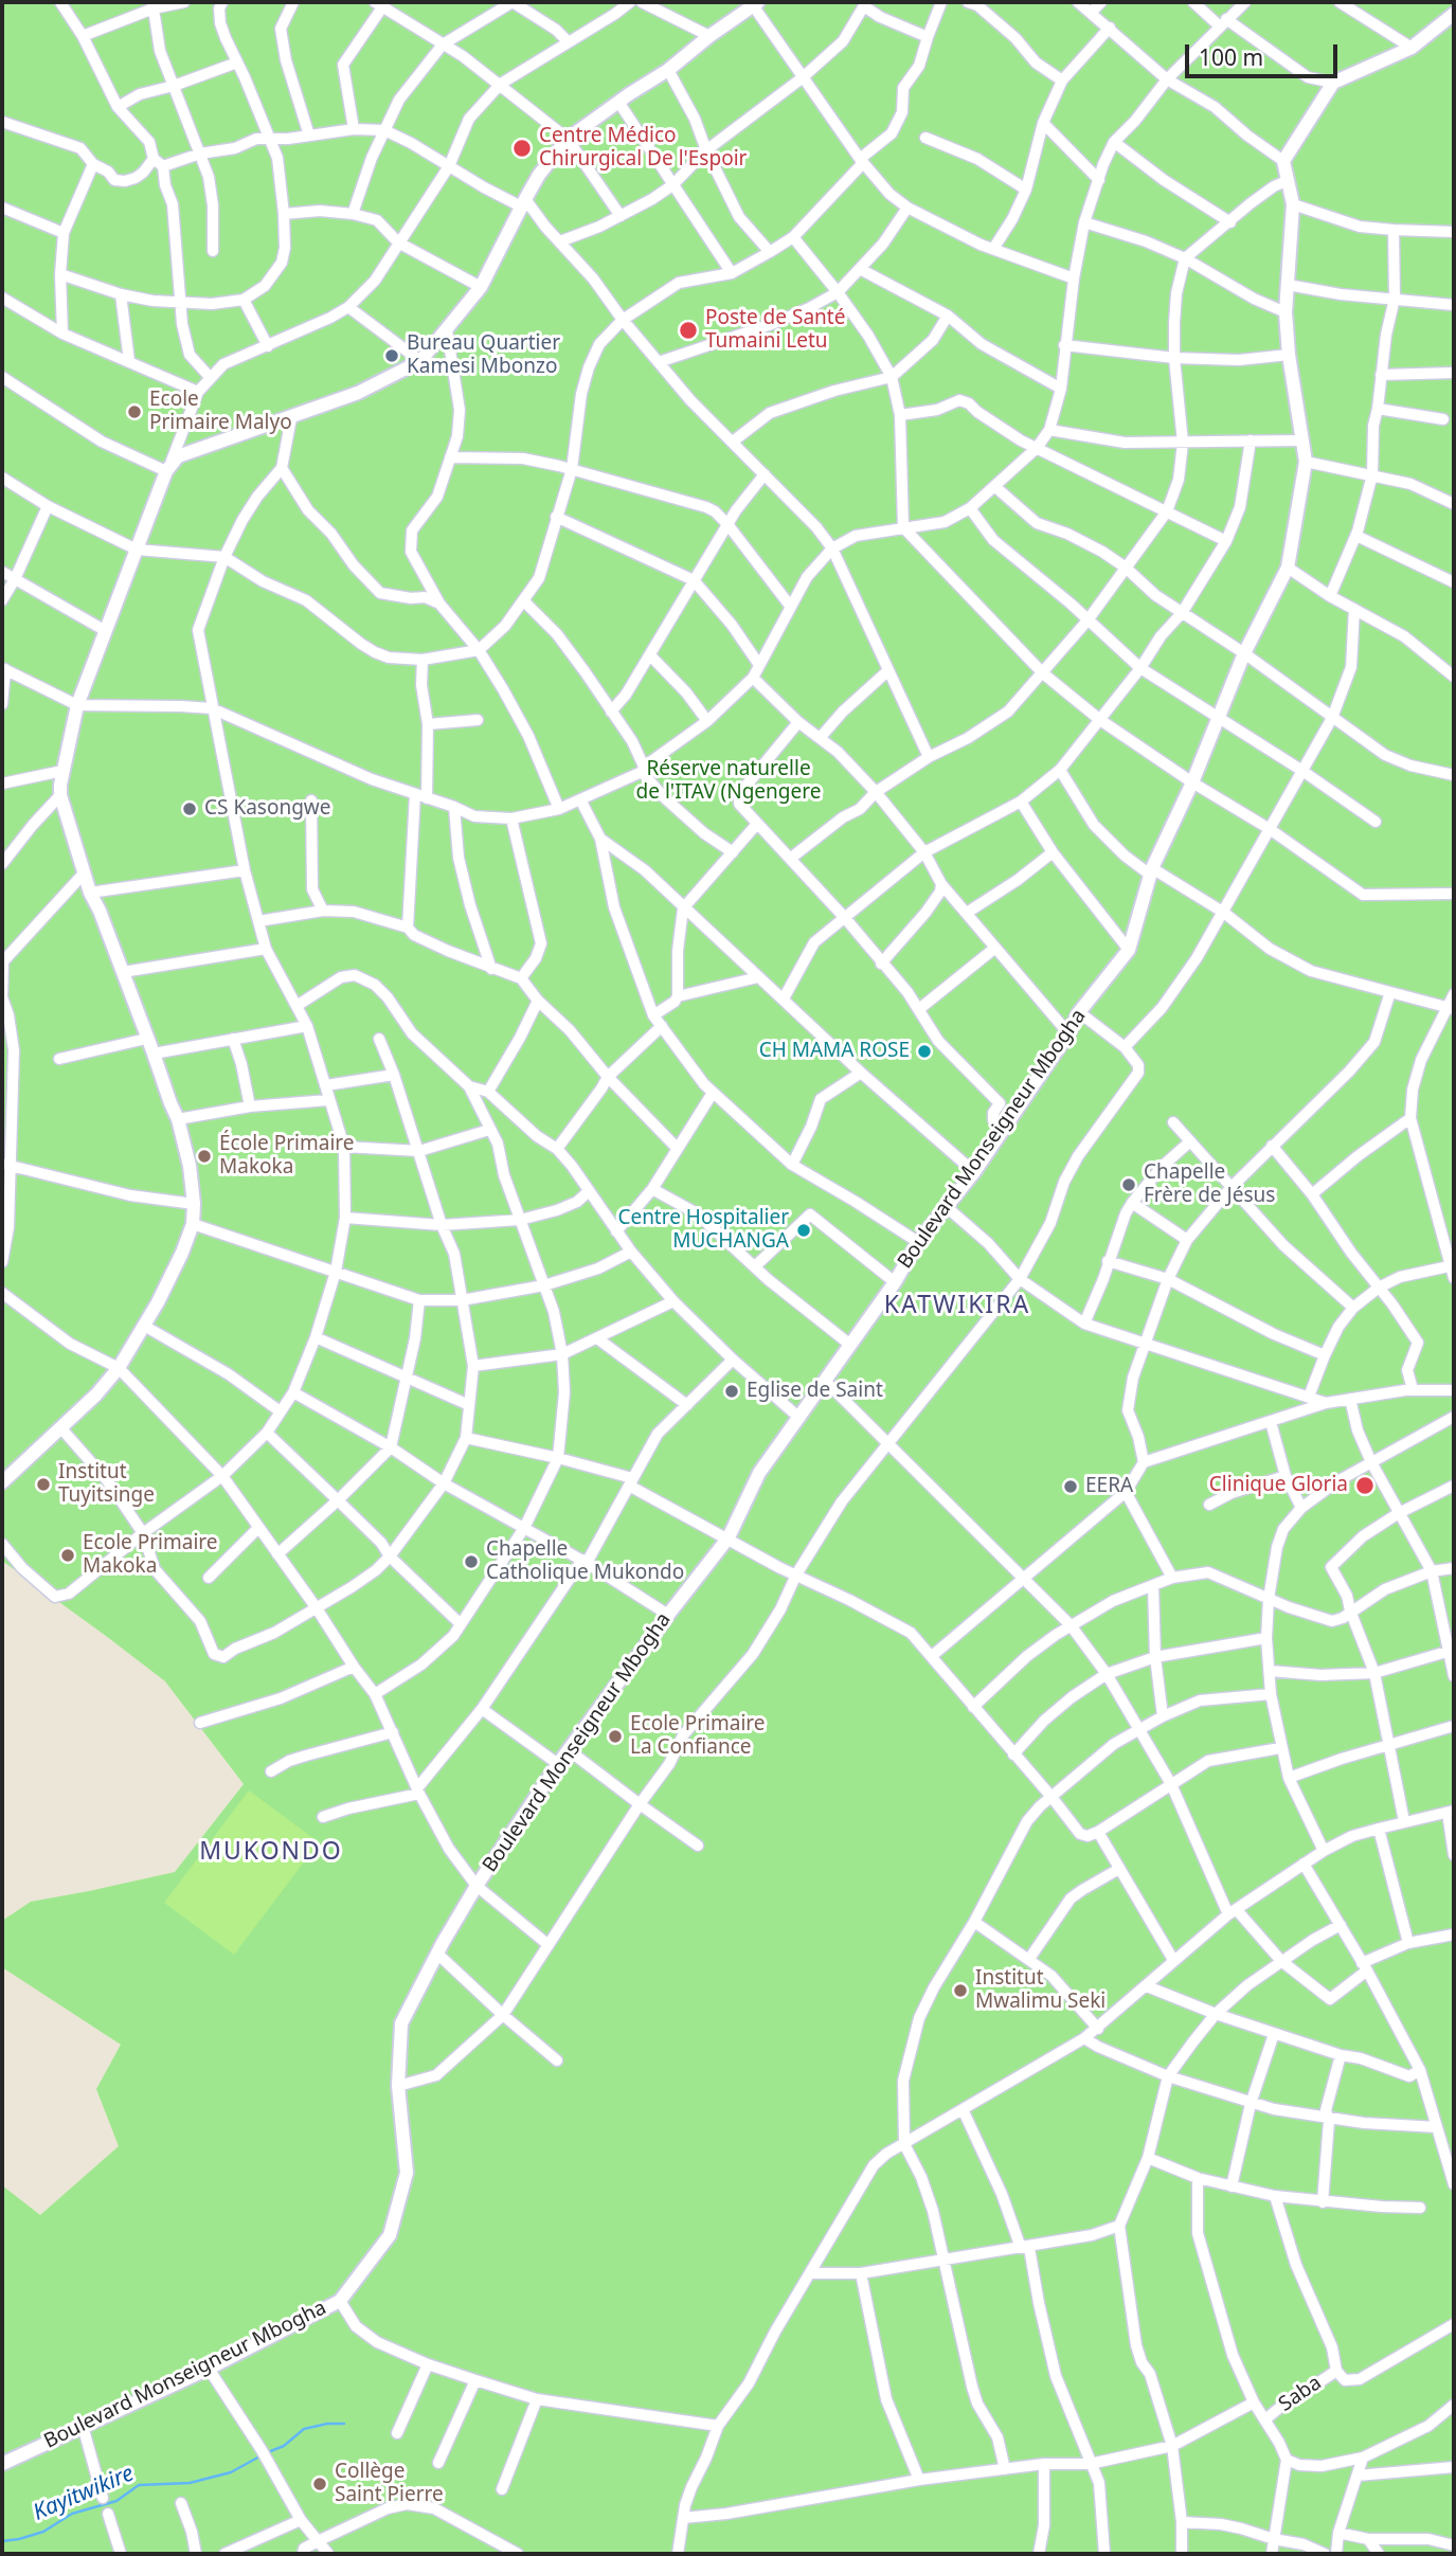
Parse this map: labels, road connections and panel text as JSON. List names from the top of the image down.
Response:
{
  "streets": {
    "street": ["Boulevard Monseigneur Mbogha", "Saba"]
  },
  "districts": ["KATWIKIRA", "MUKONDO"],
  "water": ["Kayitwikire"],
  "parks": ["Réserve naturelle de l'ITAV (Ngengere"],
  "places": [
    "Centre Médico Chirurgical De l'Espoir",
    "Poste de Santé Tumaini Letu",
    "Bureau Quartier Kamesi Mbonzo",
    "Ecole Primaire Malyo",
    "CS Kasongwe",
    "CH MAMA ROSE",
    "École Primaire Makoka",
    "Chapelle Frère de Jésus",
    "Centre Hospitalier MUCHANGA",
    "Eglise de Saint",
    "Institut Tuyitsinge",
    "Clinique Gloria",
    "EERA",
    "Ecole Primaire Makoka",
    "Chapelle Catholique Mukondo",
    "Ecole Primaire La Confiance",
    "Institut Mwalimu Seki",
    "Collège Saint Pierre"
  ],
  "scale_bar": "100 m"
}
